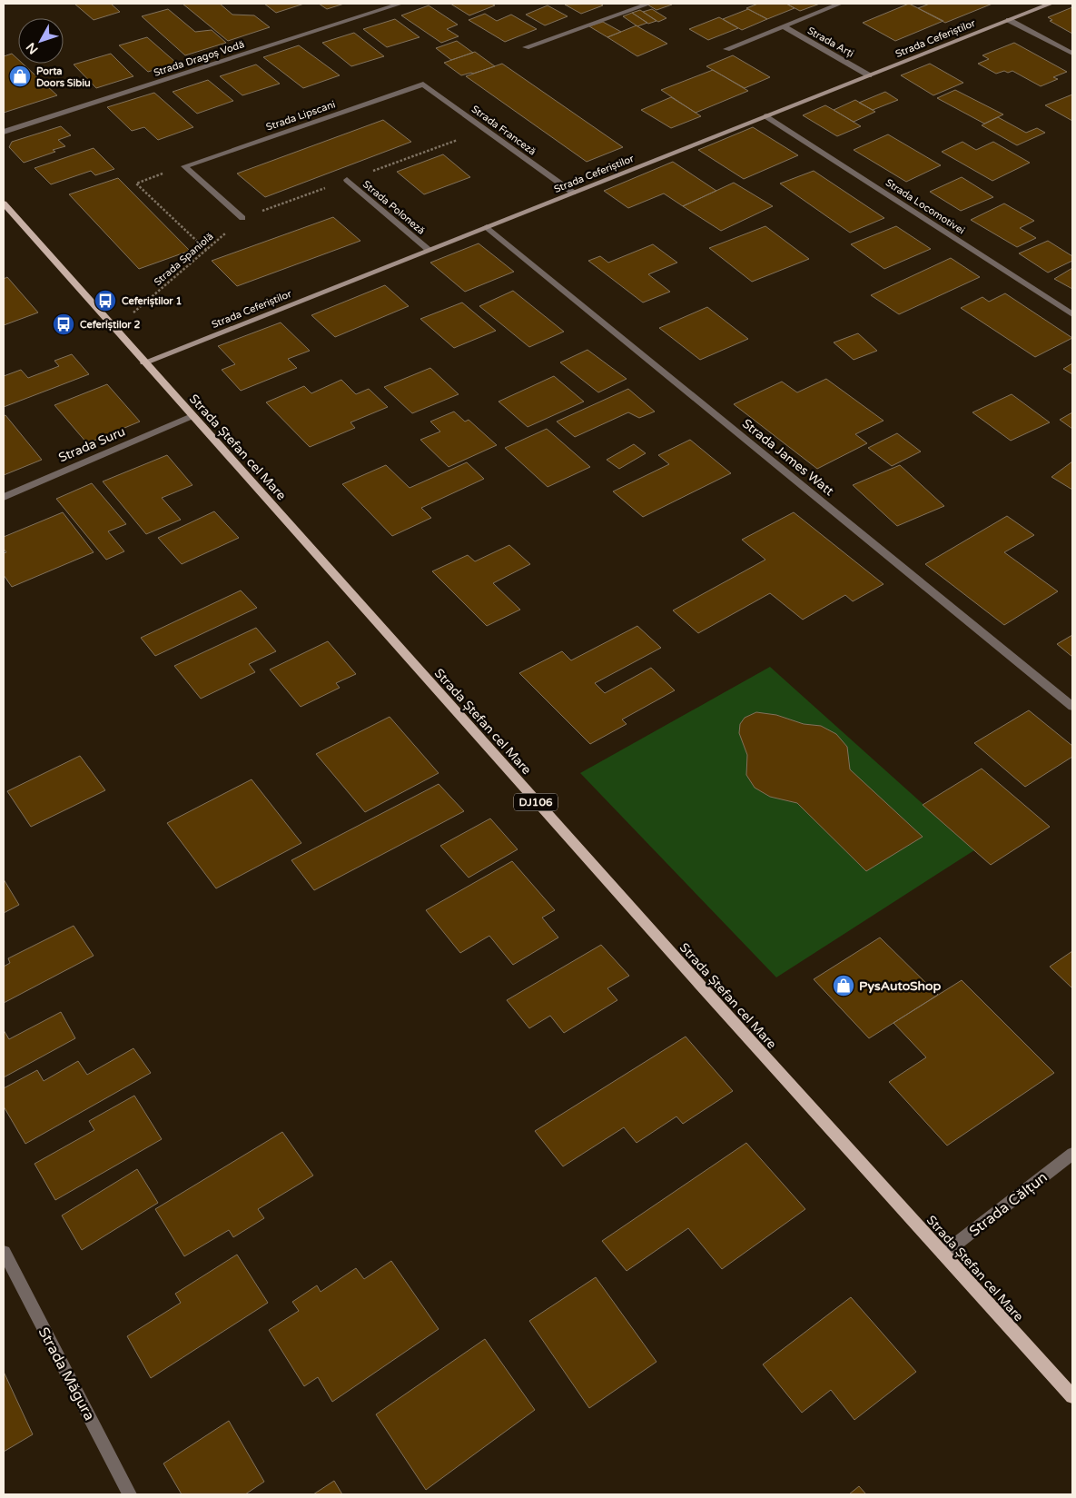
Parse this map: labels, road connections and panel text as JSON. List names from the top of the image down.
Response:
{
  "streets": {
    "main road": ["Strada Ștefan cel Mare", "DJ106"],
    "street": [
      "Strada Ceferiștilor",
      "Strada Arți",
      "Strada Dragoș Vodă",
      "Strada Lipscani",
      "Strada Franceză",
      "Strada Locomotivei",
      "Strada Poloneză",
      "Strada Suru",
      "Strada James Watt",
      "Strada Călțun",
      "Strada Măgura"
    ],
    "path": ["Strada Spaniolă"]
  },
  "crossings": [
    ["Strada Ceferiștilor", "Strada Arți"],
    ["Strada Ceferiștilor", "Strada Franceză"],
    ["Strada Ceferiștilor", "Strada Locomotivei"],
    ["Strada Ceferiștilor", "Strada Poloneză"],
    ["Strada Ceferiștilor", "Strada Ștefan cel Mare"],
    ["Strada Ceferiștilor", "Strada James Watt"],
    ["Strada Lipscani", "Strada Franceză"],
    ["Strada Spaniolă", "Strada Ștefan cel Mare"],
    ["Strada Suru", "Strada Ștefan cel Mare"],
    ["Strada Ștefan cel Mare", "Strada Călțun"]
  ],
  "places": {
    "shop": ["Porta Doors Sibiu", "PysAutoShop"],
    "bus stop": ["Ceferiștilor 1", "Ceferiștilor 2"]
  },
  "north": "bottom left"
}
